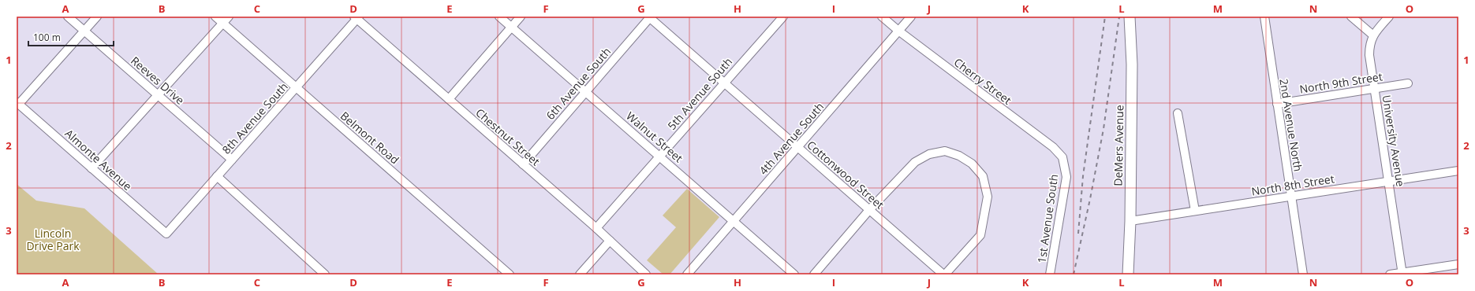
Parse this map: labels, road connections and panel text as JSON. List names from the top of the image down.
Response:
{
  "streets": {
    "main road": ["DeMers Avenue"],
    "street": [
      "Reeves Drive",
      "Cherry Street",
      "North 9th Street",
      "6th Avenue South",
      "5th Avenue South",
      "8th Avenue South",
      "2nd Avenue North",
      "Chestnut Street",
      "Walnut Street",
      "Belmont Road",
      "4th Avenue South",
      "University Avenue",
      "Almonte Avenue",
      "Cottonwood Street",
      "North 8th Street",
      "1st Avenue South"
    ]
  },
  "crossings": [
    ["Reeves Drive", "8th Avenue South"],
    ["Cherry Street", "4th Avenue South"],
    ["Cherry Street", "1st Avenue South"],
    ["North 9th Street", "2nd Avenue North"],
    ["North 9th Street", "University Avenue"],
    ["6th Avenue South", "Chestnut Street"],
    ["6th Avenue South", "Walnut Street"],
    ["6th Avenue South", "Cottonwood Street"],
    ["5th Avenue South", "Chestnut Street"],
    ["5th Avenue South", "Walnut Street"],
    ["5th Avenue South", "Cottonwood Street"],
    ["8th Avenue South", "Chestnut Street"],
    ["8th Avenue South", "Belmont Road"],
    ["8th Avenue South", "Almonte Avenue"],
    ["2nd Avenue North", "North 8th Street"],
    ["Walnut Street", "4th Avenue South"],
    ["4th Avenue South", "Cottonwood Street"],
    ["University Avenue", "North 8th Street"],
    ["DeMers Avenue", "North 8th Street"]
  ],
  "parks": ["Lincoln Drive Park"],
  "scale_bar": "100 m",
  "grid": {
    "columns": [
      "A",
      "B",
      "C",
      "D",
      "E",
      "F",
      "G",
      "H",
      "I",
      "J",
      "K",
      "L",
      "M",
      "N",
      "O"
    ],
    "rows": ["1", "2", "3"]
  }
}
